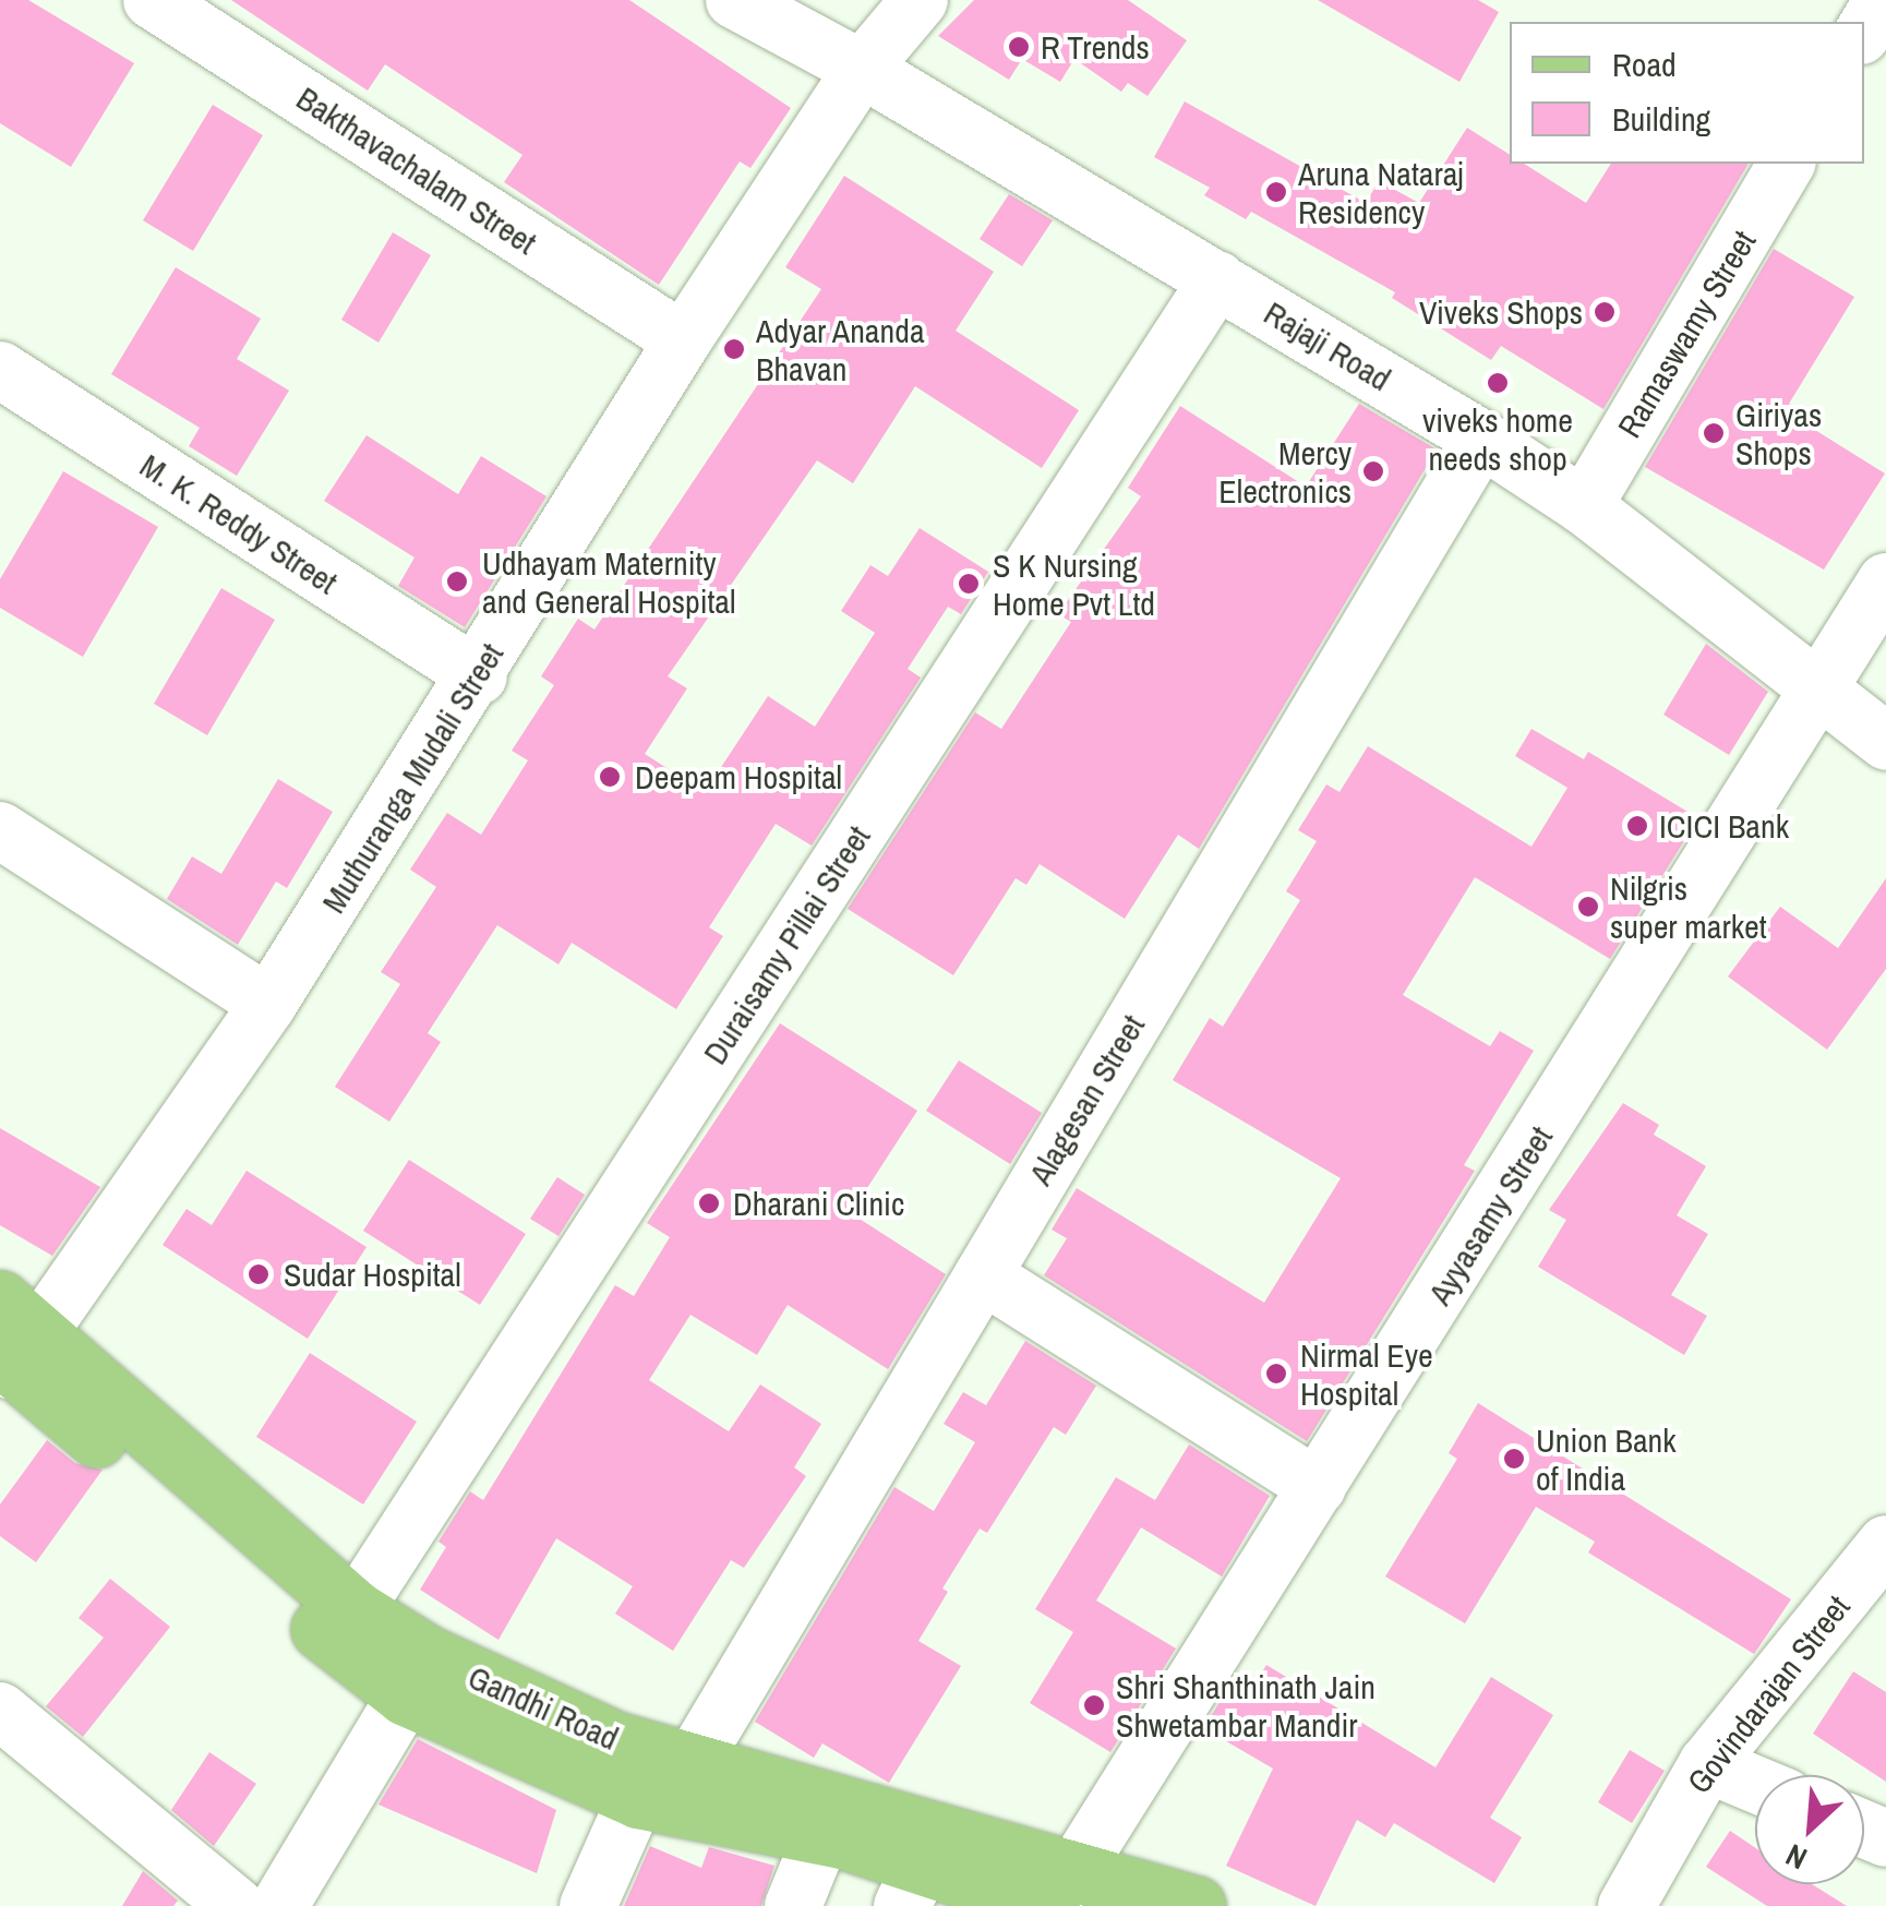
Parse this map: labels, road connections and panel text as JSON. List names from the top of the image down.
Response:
{
  "streets": {
    "main road": ["Gandhi Road"],
    "street": [
      "Bakthavachalam Street",
      "Ramaswamy Street",
      "Rajaji Road",
      "M. K. Reddy Street",
      "Muthuranga Mudali Street",
      "Duraisamy Pillai Street",
      "Alagesan Street",
      "Ayyasamy Street",
      "Govindarajan Street"
    ]
  },
  "crossings": [
    ["Bakthavachalam Street", "Muthuranga Mudali Street"],
    ["Ramaswamy Street", "Rajaji Road"],
    ["Rajaji Road", "Muthuranga Mudali Street"],
    ["Rajaji Road", "Duraisamy Pillai Street"],
    ["Rajaji Road", "Alagesan Street"],
    ["Rajaji Road", "Ayyasamy Street"],
    ["M. K. Reddy Street", "Muthuranga Mudali Street"],
    ["Muthuranga Mudali Street", "Gandhi Road"],
    ["Duraisamy Pillai Street", "Gandhi Road"],
    ["Alagesan Street", "Gandhi Road"],
    ["Ayyasamy Street", "Gandhi Road"]
  ],
  "places": [
    "R Trends",
    "Aruna Nataraj Residency",
    "Viveks Shops",
    "Adyar Ananda Bhavan",
    "viveks home needs shop",
    "Giriyas Shops",
    "Mercy Electronics",
    "Udhayam Maternity and General Hospital",
    "S K Nursing Home Pvt Ltd",
    "Deepam Hospital",
    "ICICI Bank",
    "Nilgris super market",
    "Dharani Clinic",
    "Sudar Hospital",
    "Nirmal Eye Hospital",
    "Union Bank of India",
    "Shri Shanthinath Jain Shwetambar Mandir"
  ],
  "legend": ["Road", "Building"],
  "north": "bottom left"
}
